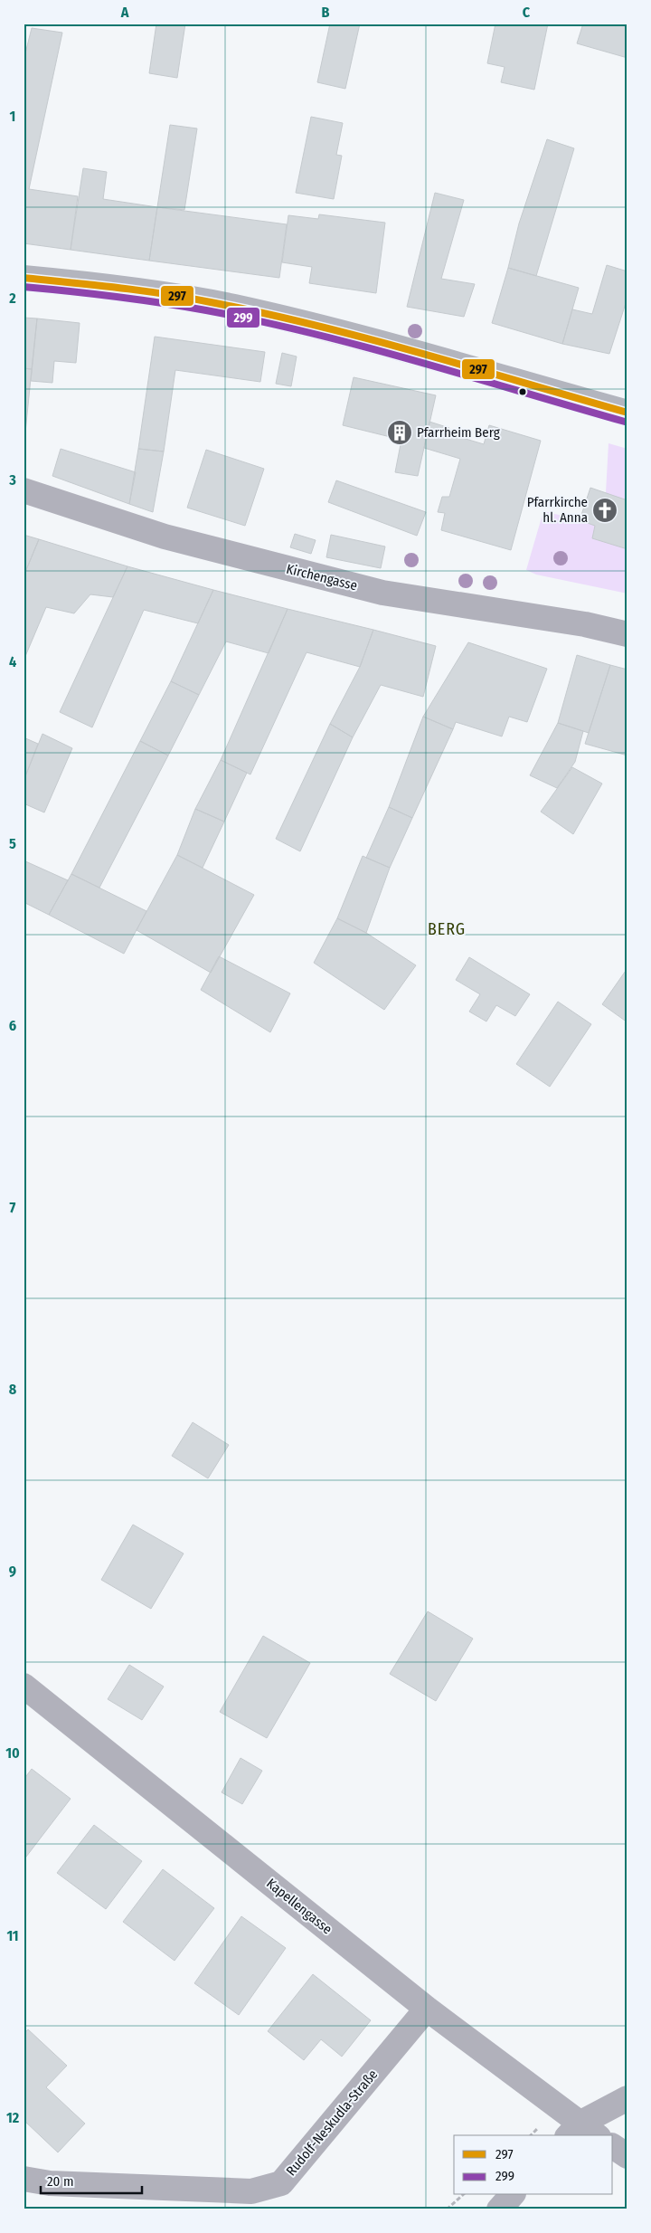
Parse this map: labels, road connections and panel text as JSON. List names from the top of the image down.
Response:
{
  "streets": {
    "street": ["Kirchengasse", "Kapellengasse", "Rudolf-Neskudla-Straße"]
  },
  "crossings": [
    ["Kapellengasse", "Rudolf-Neskudla-Straße"]
  ],
  "districts": ["BERG"],
  "places": {
    "building": ["Pfarrheim Berg"],
    "church": ["Pfarrkirche hl. Anna"]
  },
  "lines": ["transit line 297", "transit line 299"],
  "legend": ["297", "299"],
  "scale_bar": "20 m",
  "grid": {
    "columns": ["A", "B", "C"],
    "rows": [
      "1",
      "2",
      "3",
      "4",
      "5",
      "6",
      "7",
      "8",
      "9",
      "10",
      "11",
      "12"
    ]
  }
}
